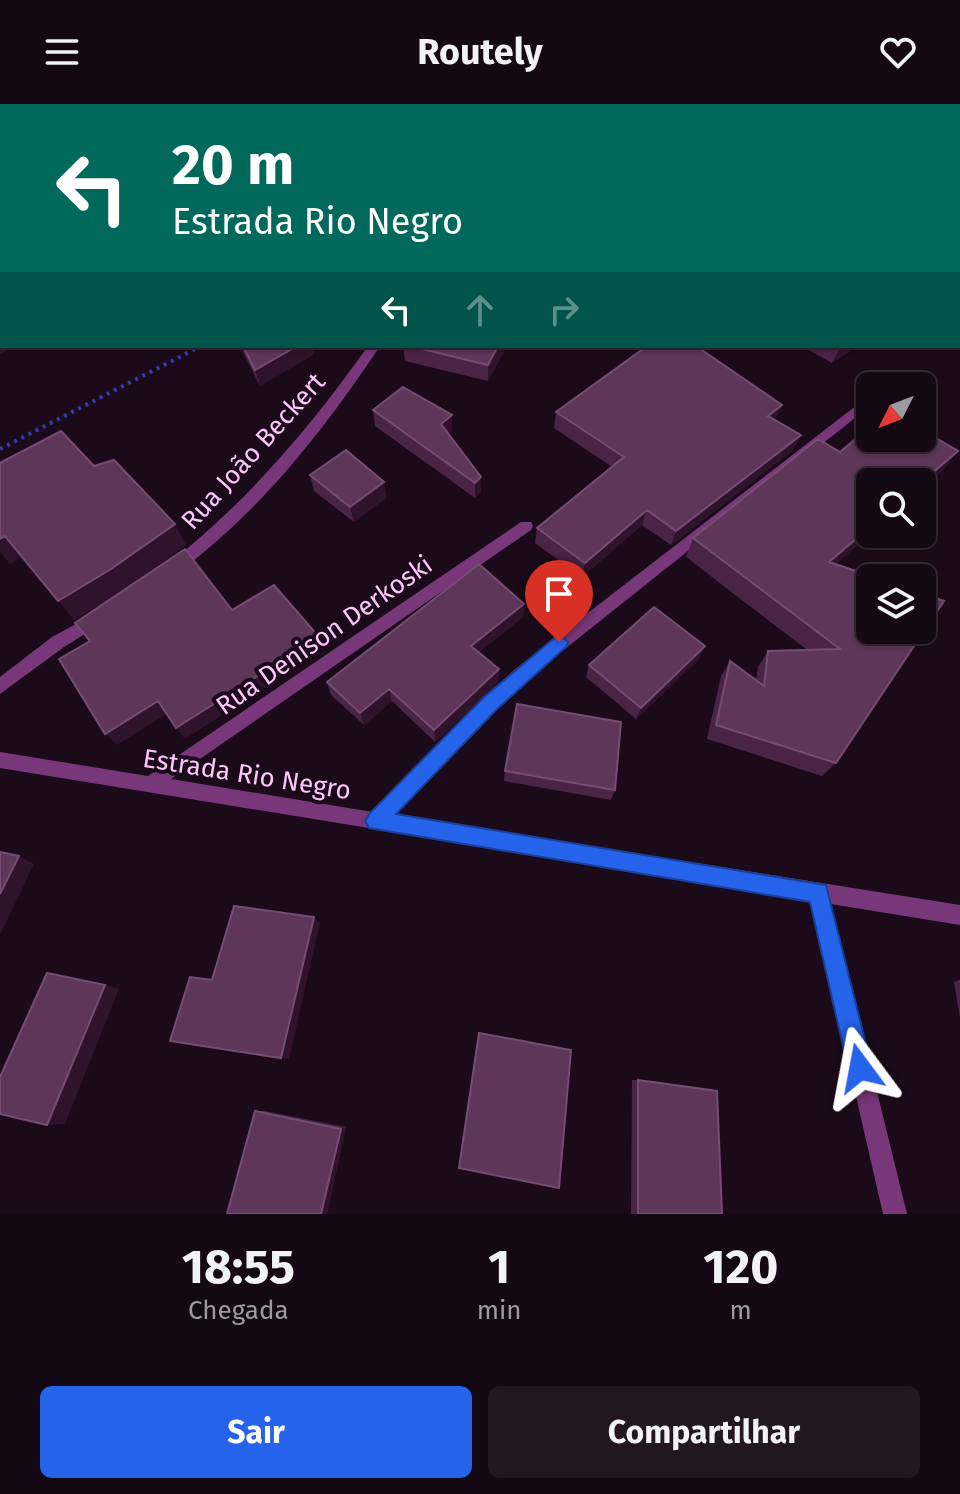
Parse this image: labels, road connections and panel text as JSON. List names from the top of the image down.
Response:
{
  "streets": {
    "street": ["Rua João Beckert", "Rua Denison Derkoski", "Estrada Rio Negro"]
  },
  "crossings": [
    ["Rua Denison Derkoski", "Estrada Rio Negro"]
  ],
  "north": "bottom left",
  "page": {
    "header": "Routely",
    "turn": ["20 m", "Estrada Rio Negro"],
    "eta": [
      "18:55",
      "Chegada",
      "1",
      "min",
      "120",
      "m"
    ],
    "buttons": ["Sair", "Compartilhar"]
  }
}
